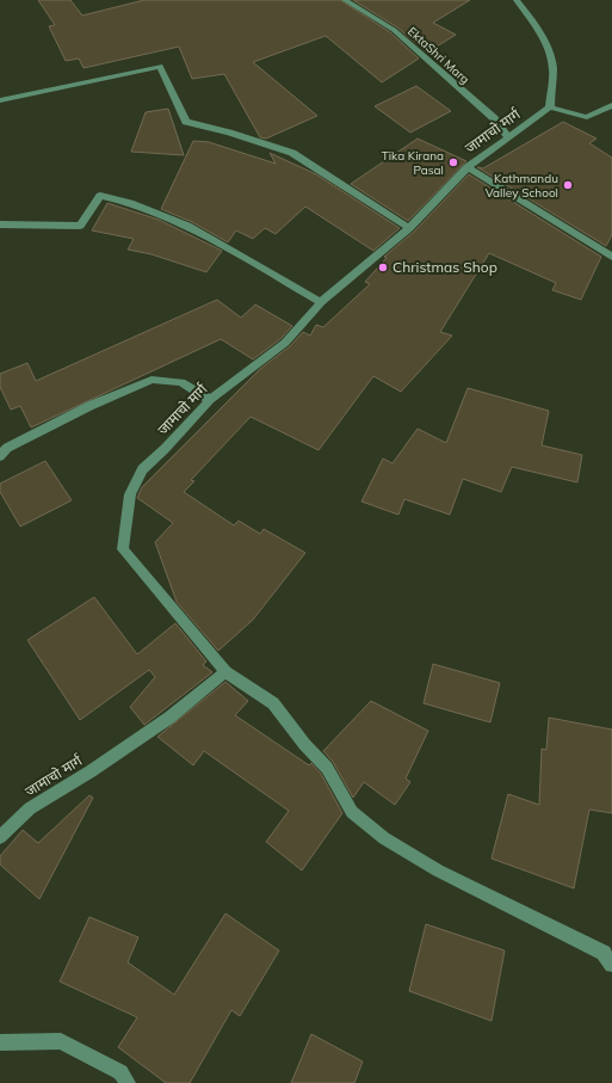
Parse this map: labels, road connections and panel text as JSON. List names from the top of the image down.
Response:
{
  "streets": {
    "street": ["EktaShri Marg", "जामाचो मार्ग"]
  },
  "crossings": [
    ["EktaShri Marg", "जामाचो मार्ग"]
  ],
  "places": ["Tika Kirana Pasal", "Kathmandu Valley School", "Christmas Shop"]
}
